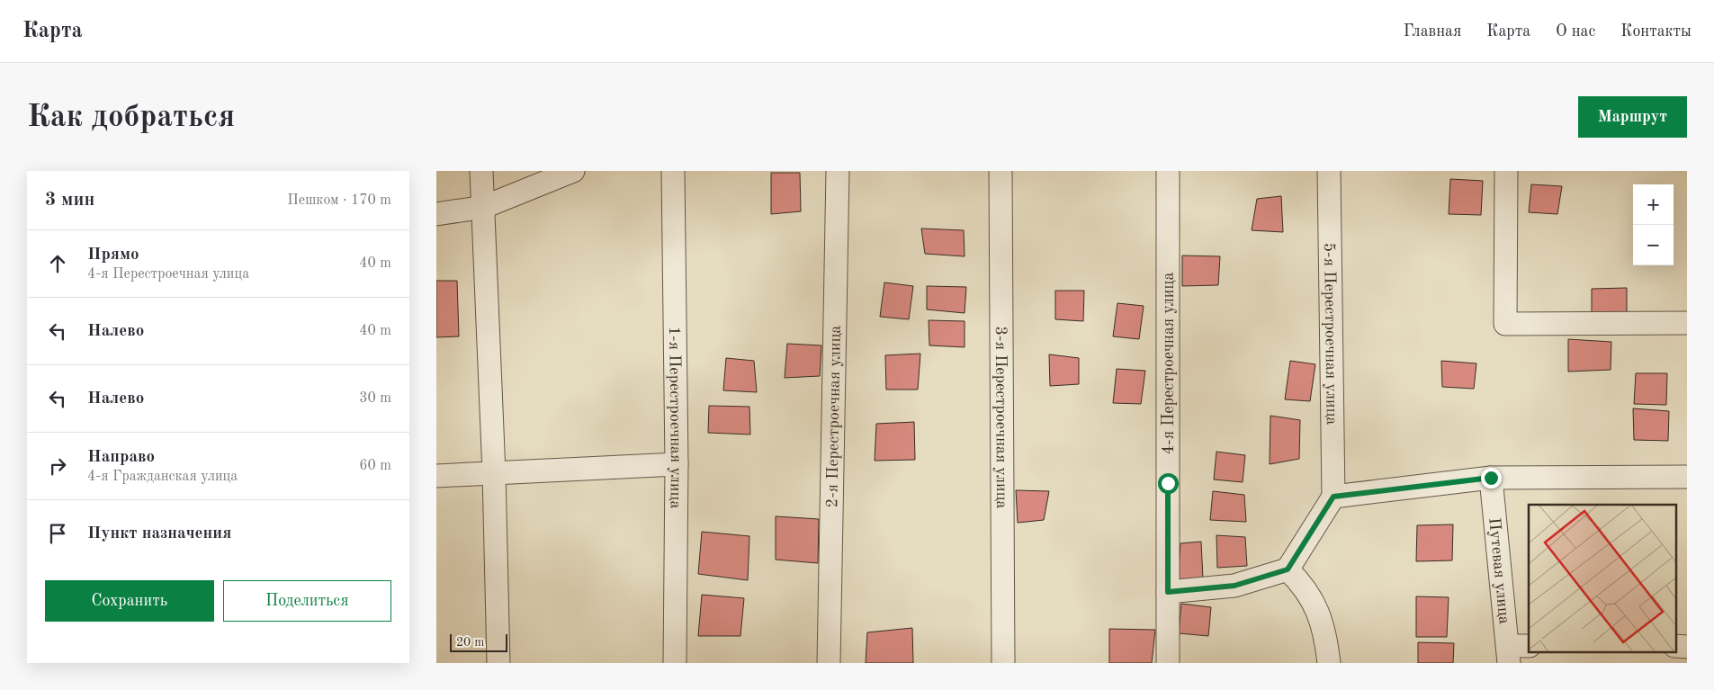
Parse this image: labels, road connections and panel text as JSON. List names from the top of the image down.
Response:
{
  "streets": {
    "street": [
      "5-я Перестроечная улица",
      "4-я Перестроечная улица",
      "1-я Перестроечная улица",
      "2-я Перестроечная улица",
      "3-я Перестроечная улица",
      "Путевая улица"
    ]
  },
  "scale_bar": "20 m",
  "page": {
    "header": "Карта",
    "nav": [
      "Главная",
      "Карта",
      "О нас",
      "Контакты"
    ],
    "buttons": [
      "Маршрут",
      ["Сохранить", "Поделиться"]
    ],
    "title": "Как добраться",
    "heading": ["3 мин", "Пешком · 170 m"],
    "map_buttons": ["+", "−"],
    "list": [
      ["Прямо", "4-я Перестроечная улица", "40 m"],
      ["Налево", "40 m"],
      ["Налево", "30 m"],
      ["Направо", "4-я Гражданская улица", "60 m"],
      "Пункт назначения"
    ],
    "scale": "20 m"
  }
}
